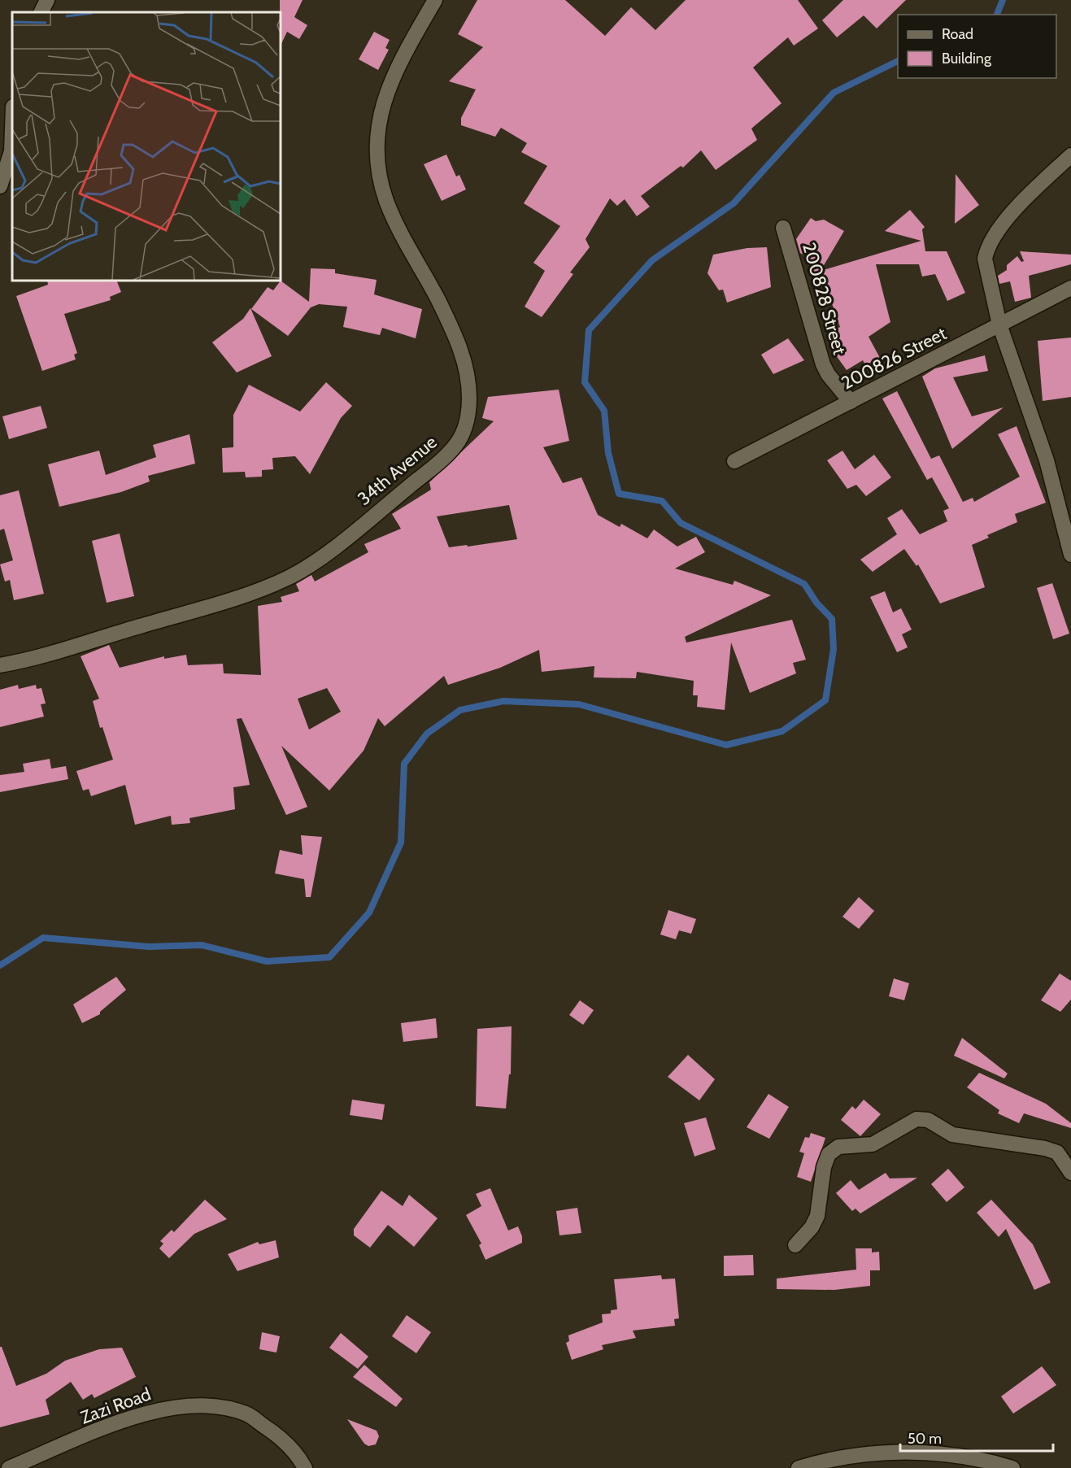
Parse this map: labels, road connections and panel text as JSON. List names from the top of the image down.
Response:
{
  "streets": {
    "street": [
      "200828 Street",
      "200826 Street",
      "34th Avenue",
      "Zazi Road"
    ]
  },
  "crossings": [
    ["200828 Street", "200826 Street"]
  ],
  "legend": ["Road", "Building"],
  "scale_bar": "50 m"
}
